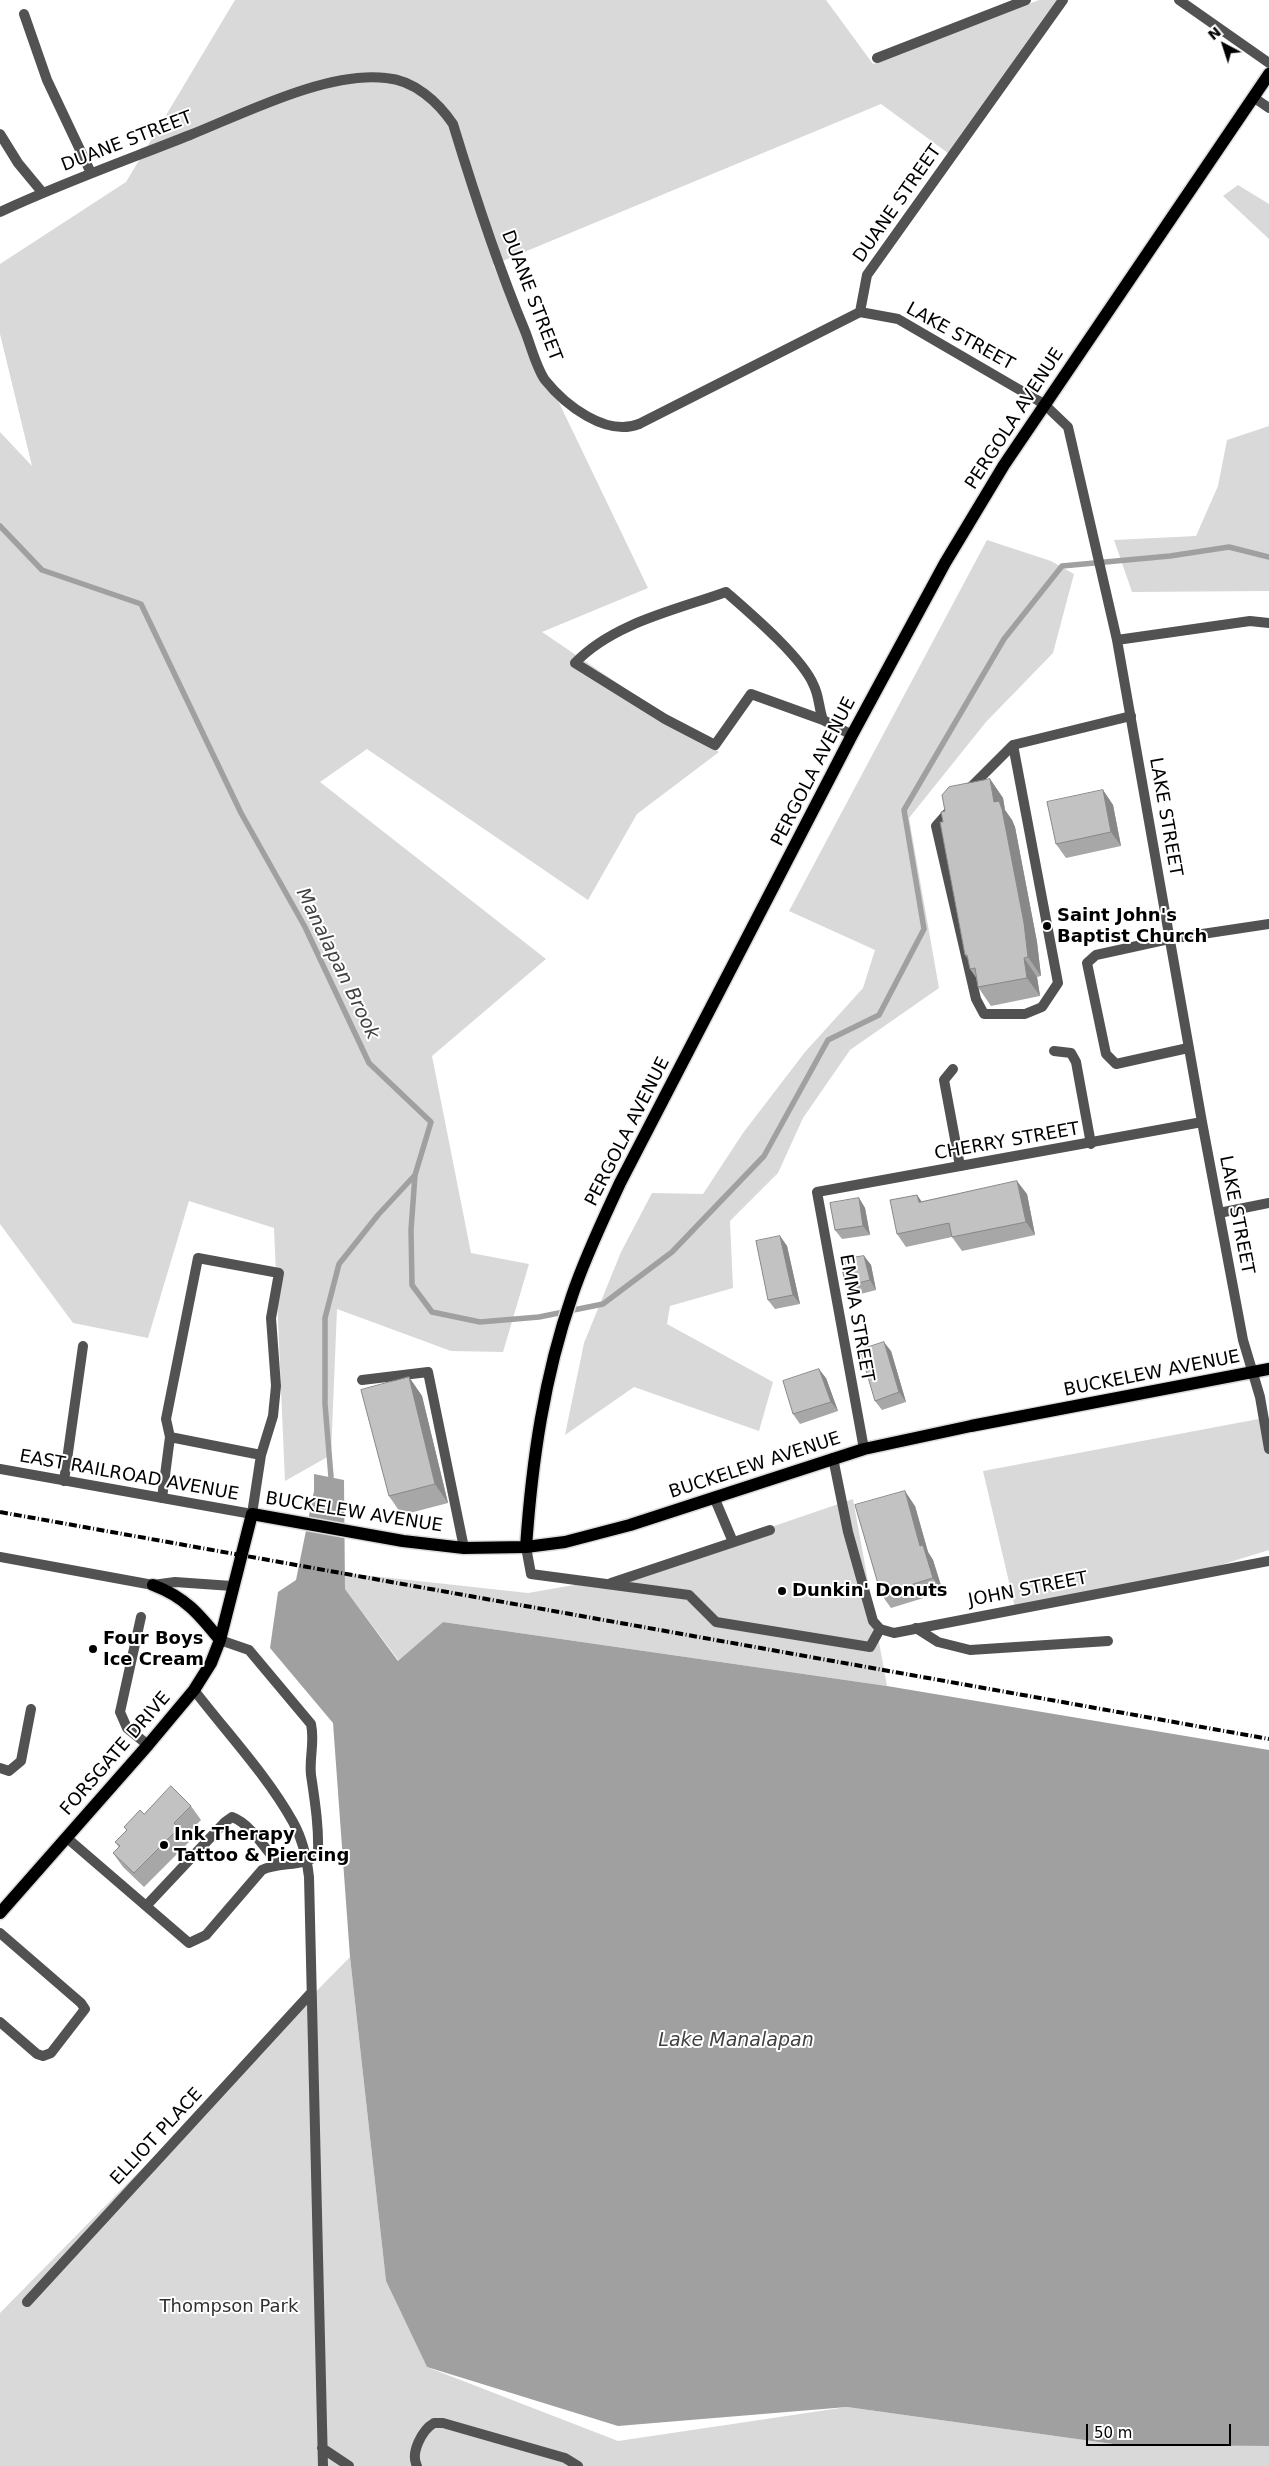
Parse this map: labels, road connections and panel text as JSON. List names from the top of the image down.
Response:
{
  "streets": {
    "main road": ["PERGOLA AVENUE", "BUCKELEW AVENUE", "FORSGATE DRIVE"],
    "street": [
      "DUANE STREET",
      "LAKE STREET",
      "CHERRY STREET",
      "EMMA STREET",
      "EAST RAILROAD AVENUE",
      "JOHN STREET",
      "ELLIOT PLACE"
    ]
  },
  "crossings": [
    ["DUANE STREET", "LAKE STREET"],
    ["LAKE STREET", "PERGOLA AVENUE"],
    ["LAKE STREET", "CHERRY STREET"],
    ["LAKE STREET", "BUCKELEW AVENUE"],
    ["PERGOLA AVENUE", "BUCKELEW AVENUE"],
    ["CHERRY STREET", "EMMA STREET"],
    ["EMMA STREET", "BUCKELEW AVENUE"],
    ["BUCKELEW AVENUE", "EAST RAILROAD AVENUE"],
    ["BUCKELEW AVENUE", "FORSGATE DRIVE"],
    ["EAST RAILROAD AVENUE", "FORSGATE DRIVE"]
  ],
  "water": ["Manalapan Brook", "Lake Manalapan"],
  "parks": ["Thompson Park"],
  "places": [
    "Saint John's Baptist Church",
    "Dunkin' Donuts",
    "Four Boys Ice Cream",
    "Ink Therapy Tattoo & Piercing"
  ],
  "scale_bar": "50 m",
  "north": "top left"
}
